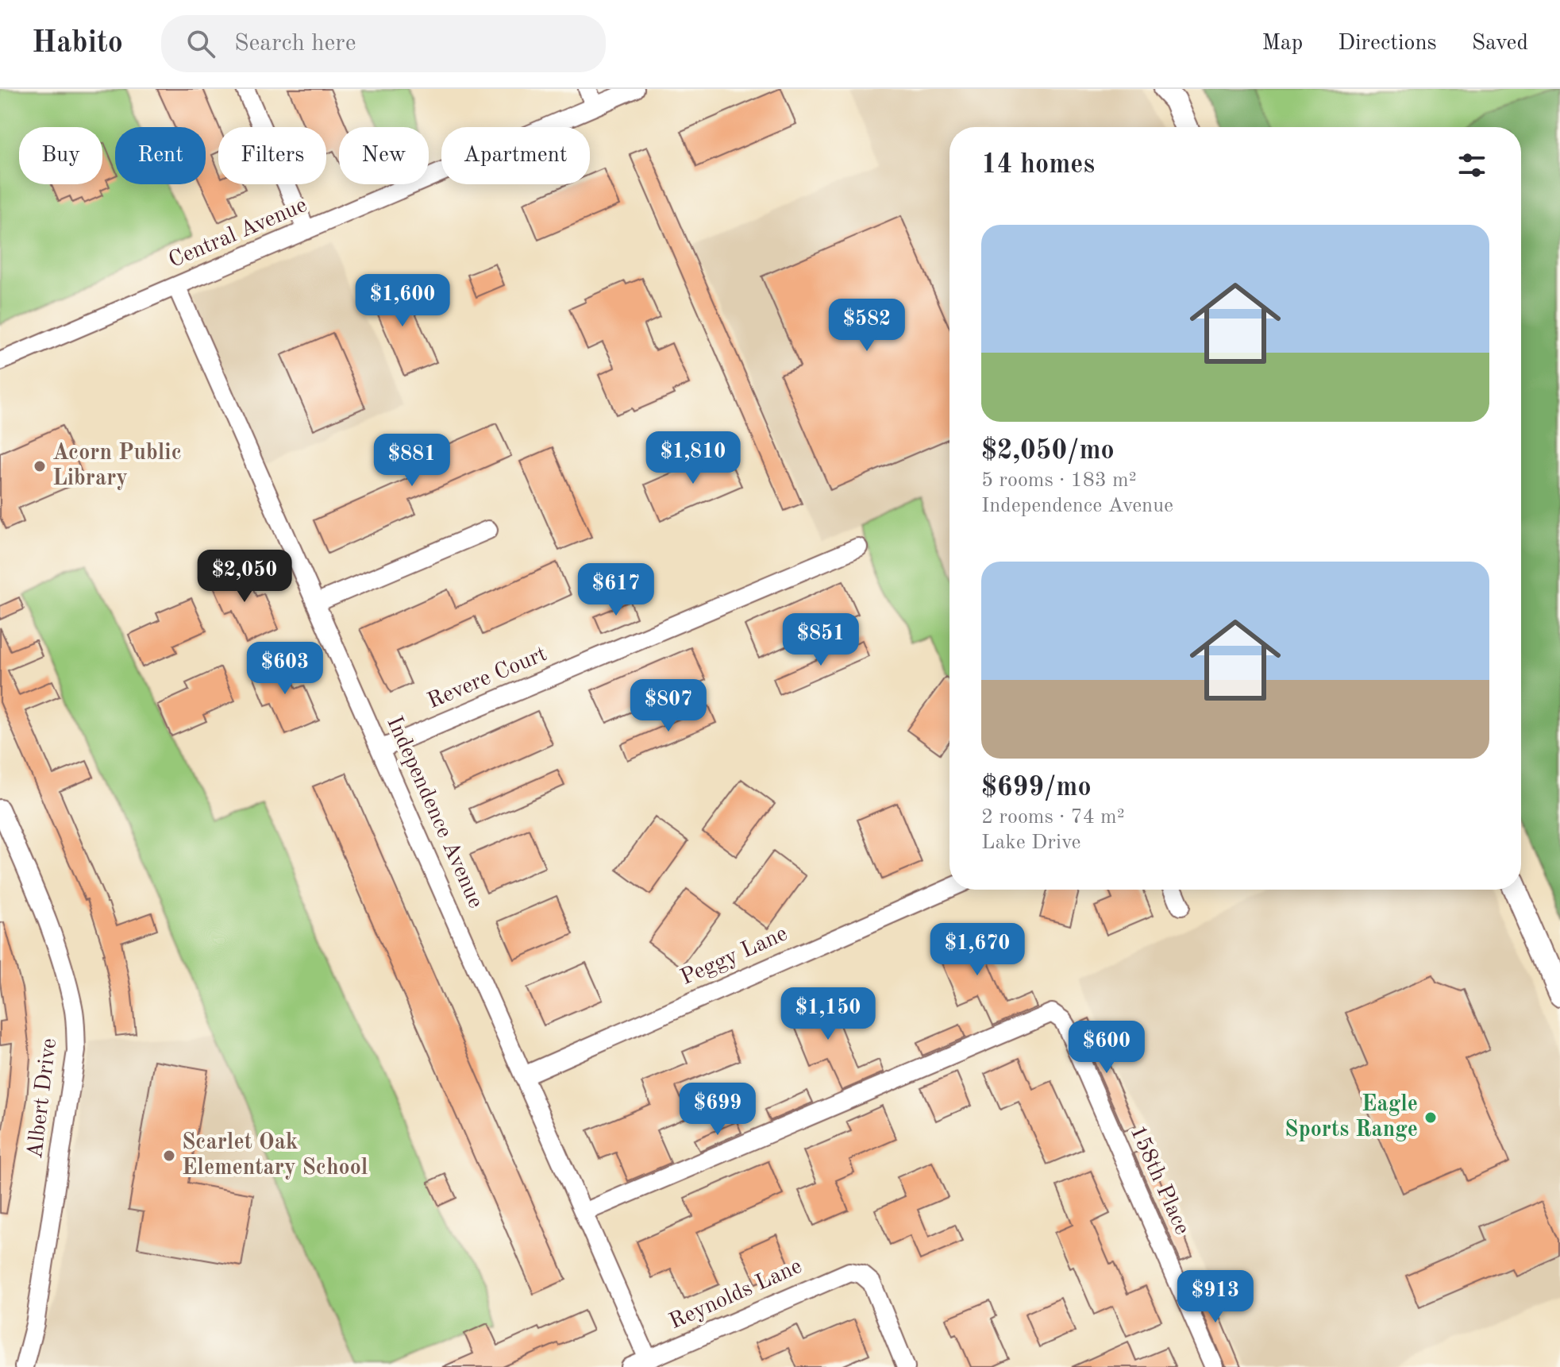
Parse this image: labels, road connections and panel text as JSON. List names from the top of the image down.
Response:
{
  "streets": {
    "street": [
      "Central Avenue",
      "Revere Court",
      "Independence Avenue",
      "Peggy Lane",
      "Albert Drive",
      "158th Place",
      "Reynolds Lane"
    ]
  },
  "crossings": [
    ["Central Avenue", "Independence Avenue"],
    ["Revere Court", "Independence Avenue"],
    ["Independence Avenue", "Peggy Lane"],
    ["Independence Avenue", "158th Place"],
    ["Independence Avenue", "Reynolds Lane"]
  ],
  "places": ["Acorn Public Library", "Eagle Sports Range", "Scarlet Oak Elementary School"],
  "page": {
    "header": "Habito",
    "search": "Search here",
    "nav": ["Map", "Directions", "Saved"],
    "chip": [
      "Buy",
      "Rent",
      "Filters",
      "New",
      "Apartment"
    ],
    "heading": "14 homes",
    "list": [
      {
        "name": "$2,050/mo",
        "note": "5 rooms · 183 m² · Independence Avenue"
      },
      {
        "name": "$699/mo",
        "note": "2 rooms · 74 m² · Lake Drive"
      }
    ],
    "price": [
      "$1,600",
      "$582",
      "$1,810",
      "$881",
      "$2,050",
      "$617",
      "$851",
      "$603",
      "$807",
      "$1,670",
      "$1,150",
      "$600",
      "$699",
      "$913"
    ]
  }
}
